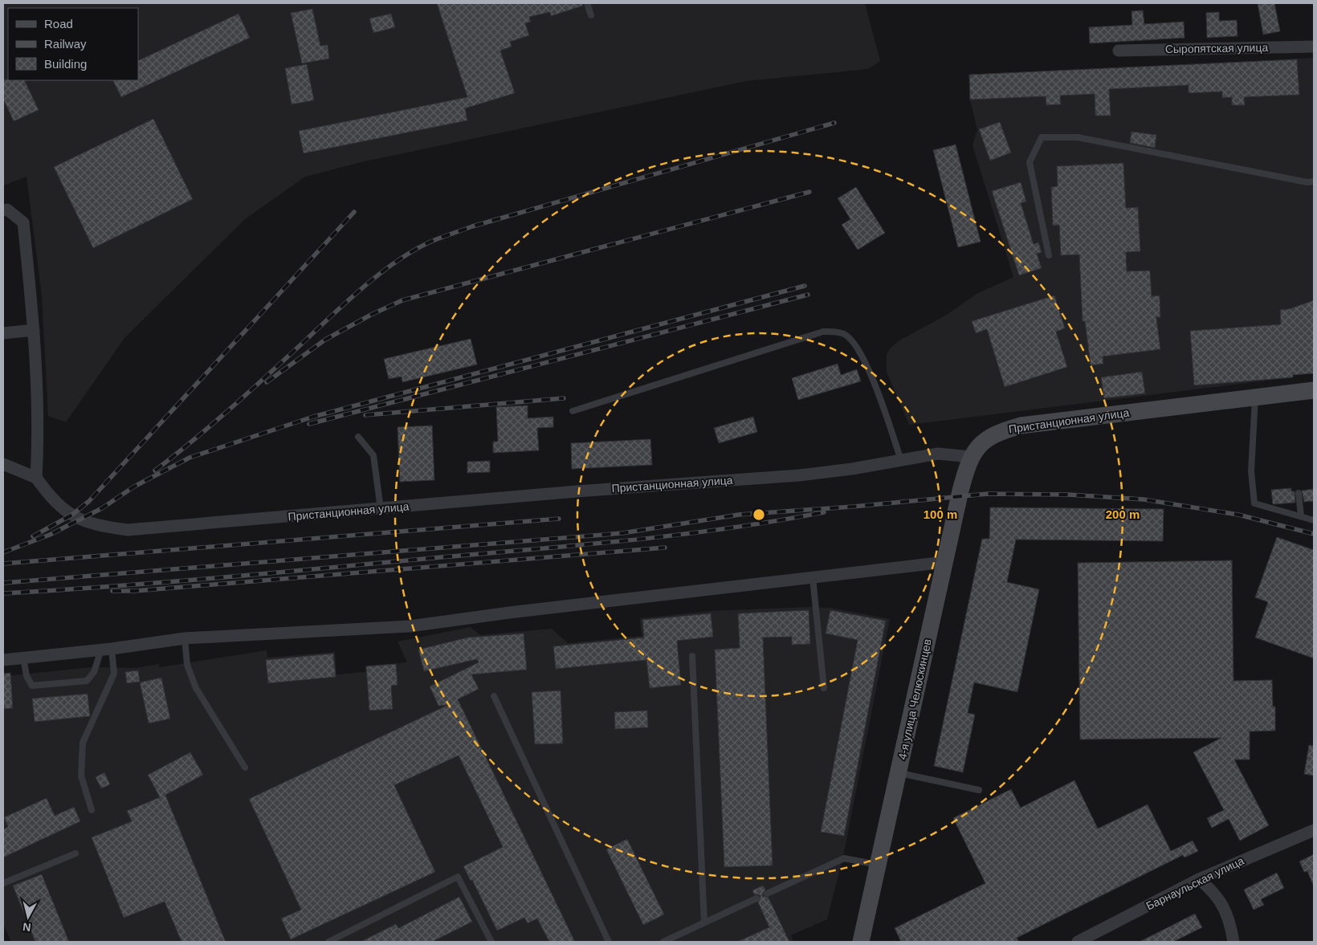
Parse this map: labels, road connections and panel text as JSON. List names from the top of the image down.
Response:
{
  "streets": {
    "main road": ["Пристанционная улица", "4-я улица Челюскинцев"],
    "street": ["Сыропятская улица", "Барнаульская улица"]
  },
  "crossings": [
    ["Пристанционная улица", "4-я улица Челюскинцев"]
  ],
  "legend": ["Road", "Railway", "Building"],
  "north": "bottom",
  "rings": ["100 m", "200 m"]
}
